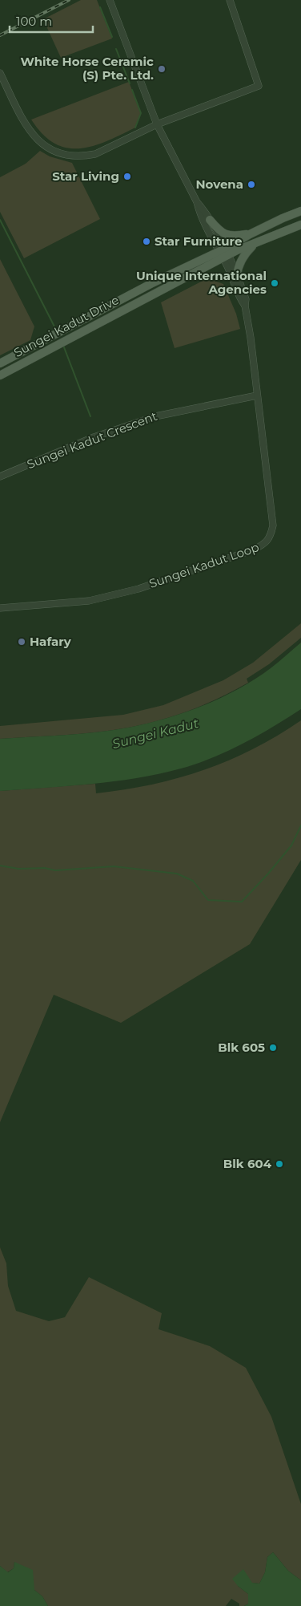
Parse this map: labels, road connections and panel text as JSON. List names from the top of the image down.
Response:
{
  "streets": {
    "main road": ["Sungei Kadut Drive"],
    "street": ["Sungei Kadut Crescent", "Sungei Kadut Loop"]
  },
  "crossings": [
    ["Sungei Kadut Drive", "Sungei Kadut Loop"],
    ["Sungei Kadut Crescent", "Sungei Kadut Loop"]
  ],
  "water": ["Sungei Kadut"],
  "places": [
    "White Horse Ceramic (S) Pte. Ltd.",
    "Star Living",
    "Novena",
    "Star Furniture",
    "Unique International Agencies",
    "Hafary",
    "Blk 605",
    "Blk 604"
  ],
  "scale_bar": "100 m"
}
